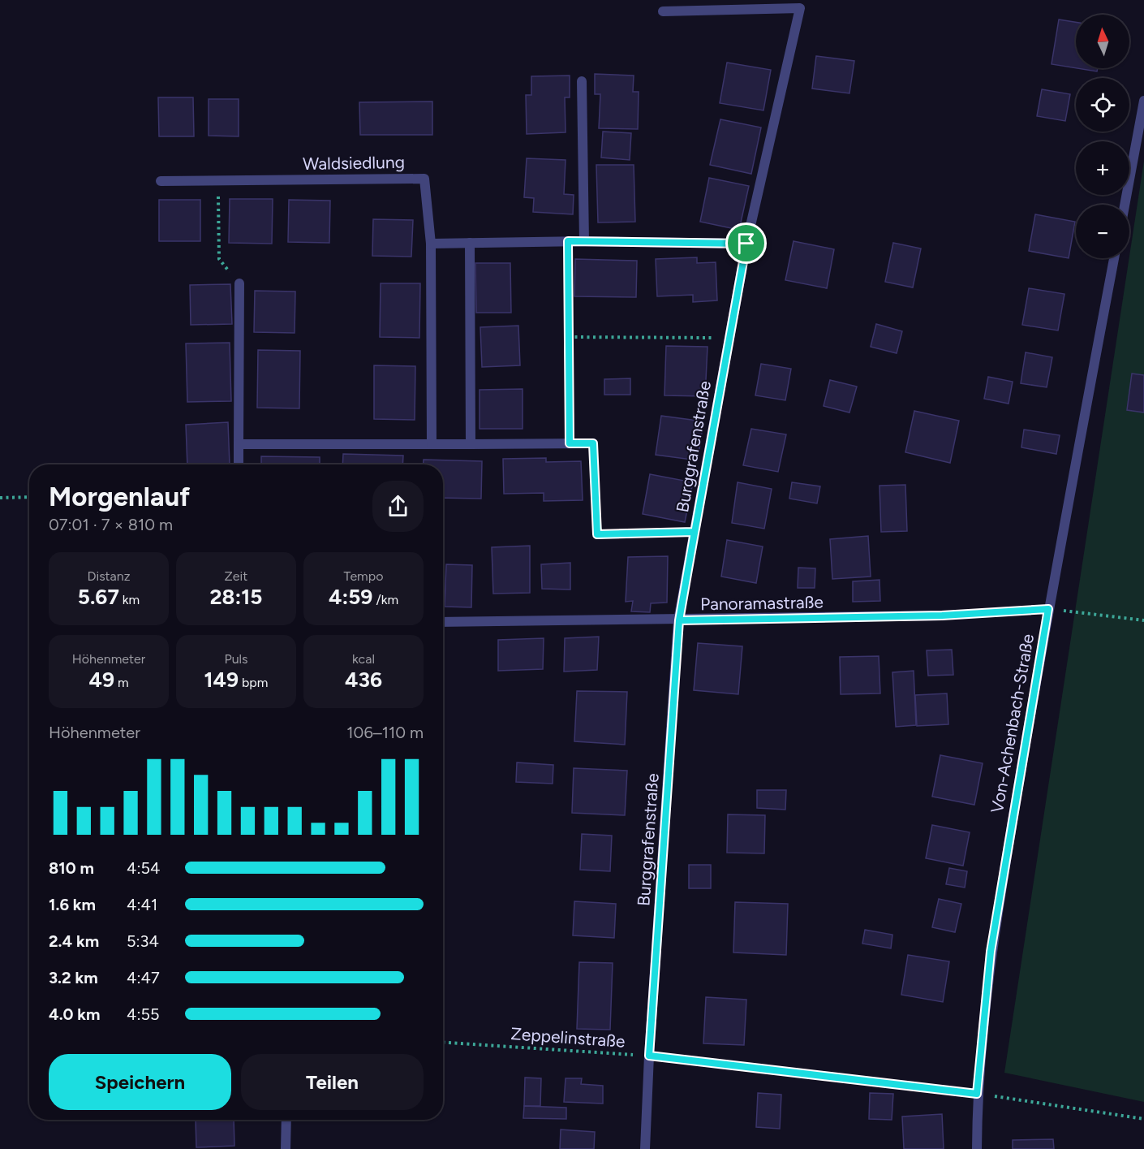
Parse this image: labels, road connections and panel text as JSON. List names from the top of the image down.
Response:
{
  "streets": {
    "street": [
      "Waldsiedlung",
      "Burggrafenstraße",
      "Panoramastraße",
      "Von-Achenbach-Straße"
    ],
    "path": ["Zeppelinstraße"]
  },
  "crossings": [
    ["Burggrafenstraße", "Panoramastraße"],
    ["Burggrafenstraße", "Zeppelinstraße"],
    ["Von-Achenbach-Straße", "Zeppelinstraße"]
  ],
  "north": "top",
  "page": {
    "map_buttons": ["+", "−"],
    "heading": ["Morgenlauf", "07:01 · 7 × 810 m"],
    "stats": [
      ["Distanz", "5.67 km"],
      ["Zeit", "28:15"],
      ["Tempo", "4:59 /km"],
      ["Höhenmeter", "49 m"],
      ["Puls", "149 bpm"],
      ["kcal", "436"]
    ],
    "chart": ["Höhenmeter", "106–110 m"],
    "list": [
      {
        "name": "810 m",
        "note": "4:54"
      },
      {
        "name": "1.6 km",
        "note": "4:41"
      },
      {
        "name": "2.4 km",
        "note": "5:34"
      },
      {
        "name": "3.2 km",
        "note": "4:47"
      },
      {
        "name": "4.0 km",
        "note": "4:55"
      }
    ],
    "buttons": ["Speichern", "Teilen"]
  }
}
